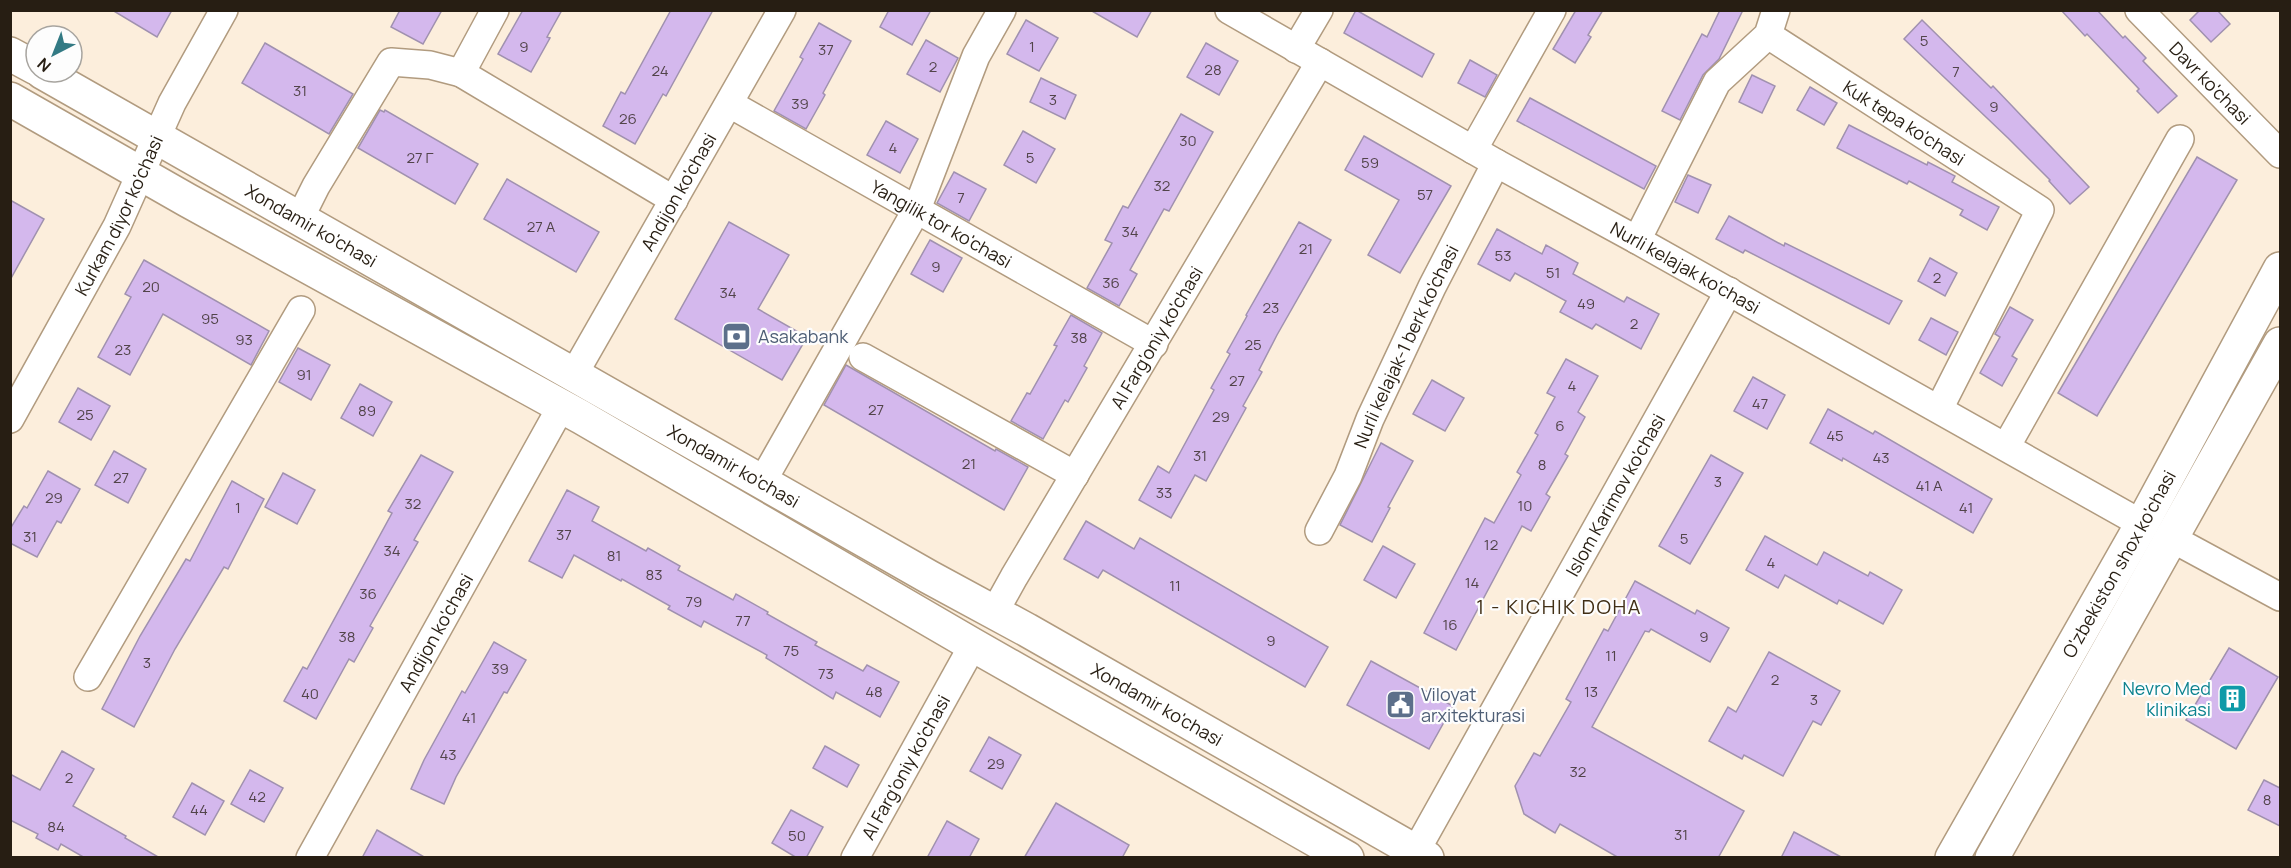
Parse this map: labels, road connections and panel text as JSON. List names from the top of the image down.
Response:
{
  "streets": {
    "main road": ["Xondamir ko'chasi", "O'zbekiston shox ko'chasi"],
    "street": [
      "Davr ko'chasi",
      "Kuk tepa ko'chasi",
      "Andijon ko'chasi",
      "Kurkam diyor ko'chasi",
      "Yangilik tor ko'chasi",
      "Nurli kelajak ko'chasi",
      "Al Farg'oniy ko'chasi",
      "Nurli kelajak-1 berk ko'chasi",
      "Islom Karimov ko'chasi"
    ]
  },
  "crossings": [
    ["Kuk tepa ko'chasi", "Nurli kelajak ko'chasi"],
    ["Andijon ko'chasi", "Yangilik tor ko'chasi"],
    ["Andijon ko'chasi", "Xondamir ko'chasi"],
    ["Kurkam diyor ko'chasi", "Xondamir ko'chasi"],
    ["Yangilik tor ko'chasi", "Al Farg'oniy ko'chasi"],
    ["Xondamir ko'chasi", "Al Farg'oniy ko'chasi"],
    ["Xondamir ko'chasi", "Islom Karimov ko'chasi"],
    ["Nurli kelajak ko'chasi", "Al Farg'oniy ko'chasi"],
    ["Nurli kelajak ko'chasi", "Nurli kelajak-1 berk ko'chasi"],
    ["Nurli kelajak ko'chasi", "Islom Karimov ko'chasi"],
    ["Nurli kelajak ko'chasi", "O'zbekiston shox ko'chasi"]
  ],
  "districts": ["1 - KICHIK DOHA"],
  "places": {
    "bank": ["Asakabank"],
    "building": ["Nevro Med klinikasi"],
    "public building": ["Viloyat arxitekturasi"]
  },
  "house_numbers": [
    "5",
    "9",
    "1",
    "37",
    "2",
    "28",
    "24",
    "7",
    "31",
    "3",
    "39",
    "9",
    "26",
    "30",
    "4",
    "27 Г",
    "5",
    "59",
    "32",
    "57",
    "7",
    "27 А",
    "34",
    "21",
    "53",
    "9",
    "51",
    "2",
    "36",
    "20",
    "34",
    "49",
    "23",
    "95",
    "2",
    "38",
    "93",
    "25",
    "23",
    "91",
    "27",
    "4",
    "47",
    "27",
    "89",
    "25",
    "29",
    "6",
    "45",
    "31",
    "43",
    "21",
    "8",
    "27",
    "3",
    "41 А",
    "33",
    "29",
    "32",
    "10",
    "1",
    "41",
    "37",
    "31",
    "5",
    "12",
    "34",
    "81",
    "4",
    "83",
    "14",
    "11",
    "36",
    "79",
    "77",
    "16",
    "38",
    "9",
    "9",
    "75",
    "11",
    "3",
    "39",
    "73",
    "2",
    "48",
    "13",
    "40",
    "3",
    "41",
    "43",
    "29",
    "32",
    "2",
    "42",
    "8",
    "44",
    "84",
    "31",
    "50"
  ],
  "north": "bottom left"
}
